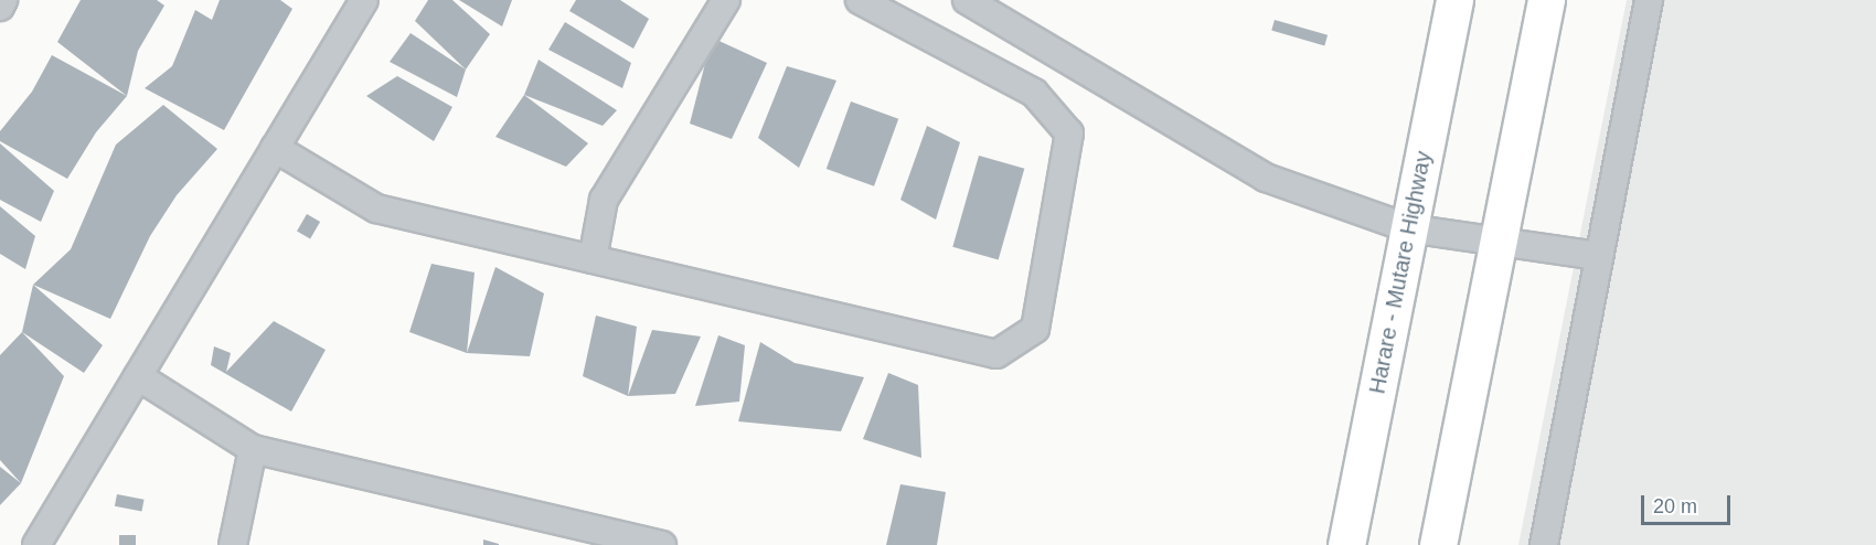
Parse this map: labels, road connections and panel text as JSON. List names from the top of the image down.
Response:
{
  "streets": {
    "highway": ["Harare - Mutare Highway"]
  },
  "scale_bar": "20 m"
}
